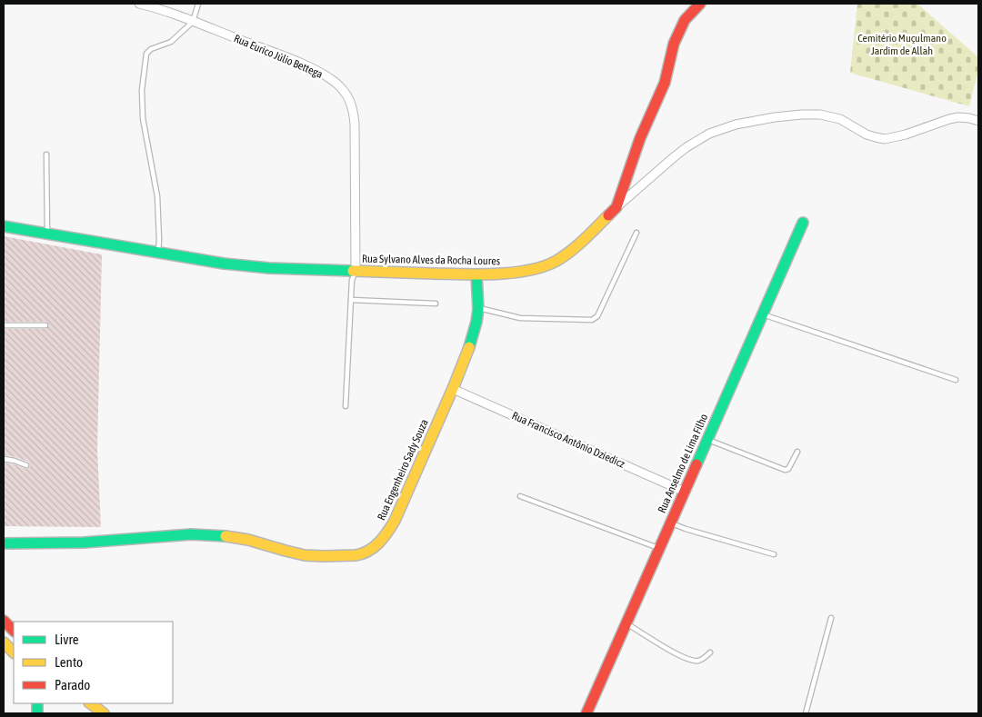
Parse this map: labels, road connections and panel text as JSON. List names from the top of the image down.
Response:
{
  "streets": {
    "main road": ["Rua Sylvano Alves da Rocha Loures", "Rua Anselmo de Lima Filho", "Rua Engenheiro Sady Souza"],
    "street": ["Rua Eurico Júlio Bettega", "Rua Francisco Antônio Dziedicz"]
  },
  "crossings": [
    ["Rua Eurico Júlio Bettega", "Rua Sylvano Alves da Rocha Loures"],
    ["Rua Sylvano Alves da Rocha Loures", "Rua Engenheiro Sady Souza"],
    ["Rua Francisco Antônio Dziedicz", "Rua Anselmo de Lima Filho"],
    ["Rua Francisco Antônio Dziedicz", "Rua Engenheiro Sady Souza"]
  ],
  "parks": ["Cemitério Muçulmano Jardim de Allah"],
  "legend": ["Livre", "Lento", "Parado"]
}
